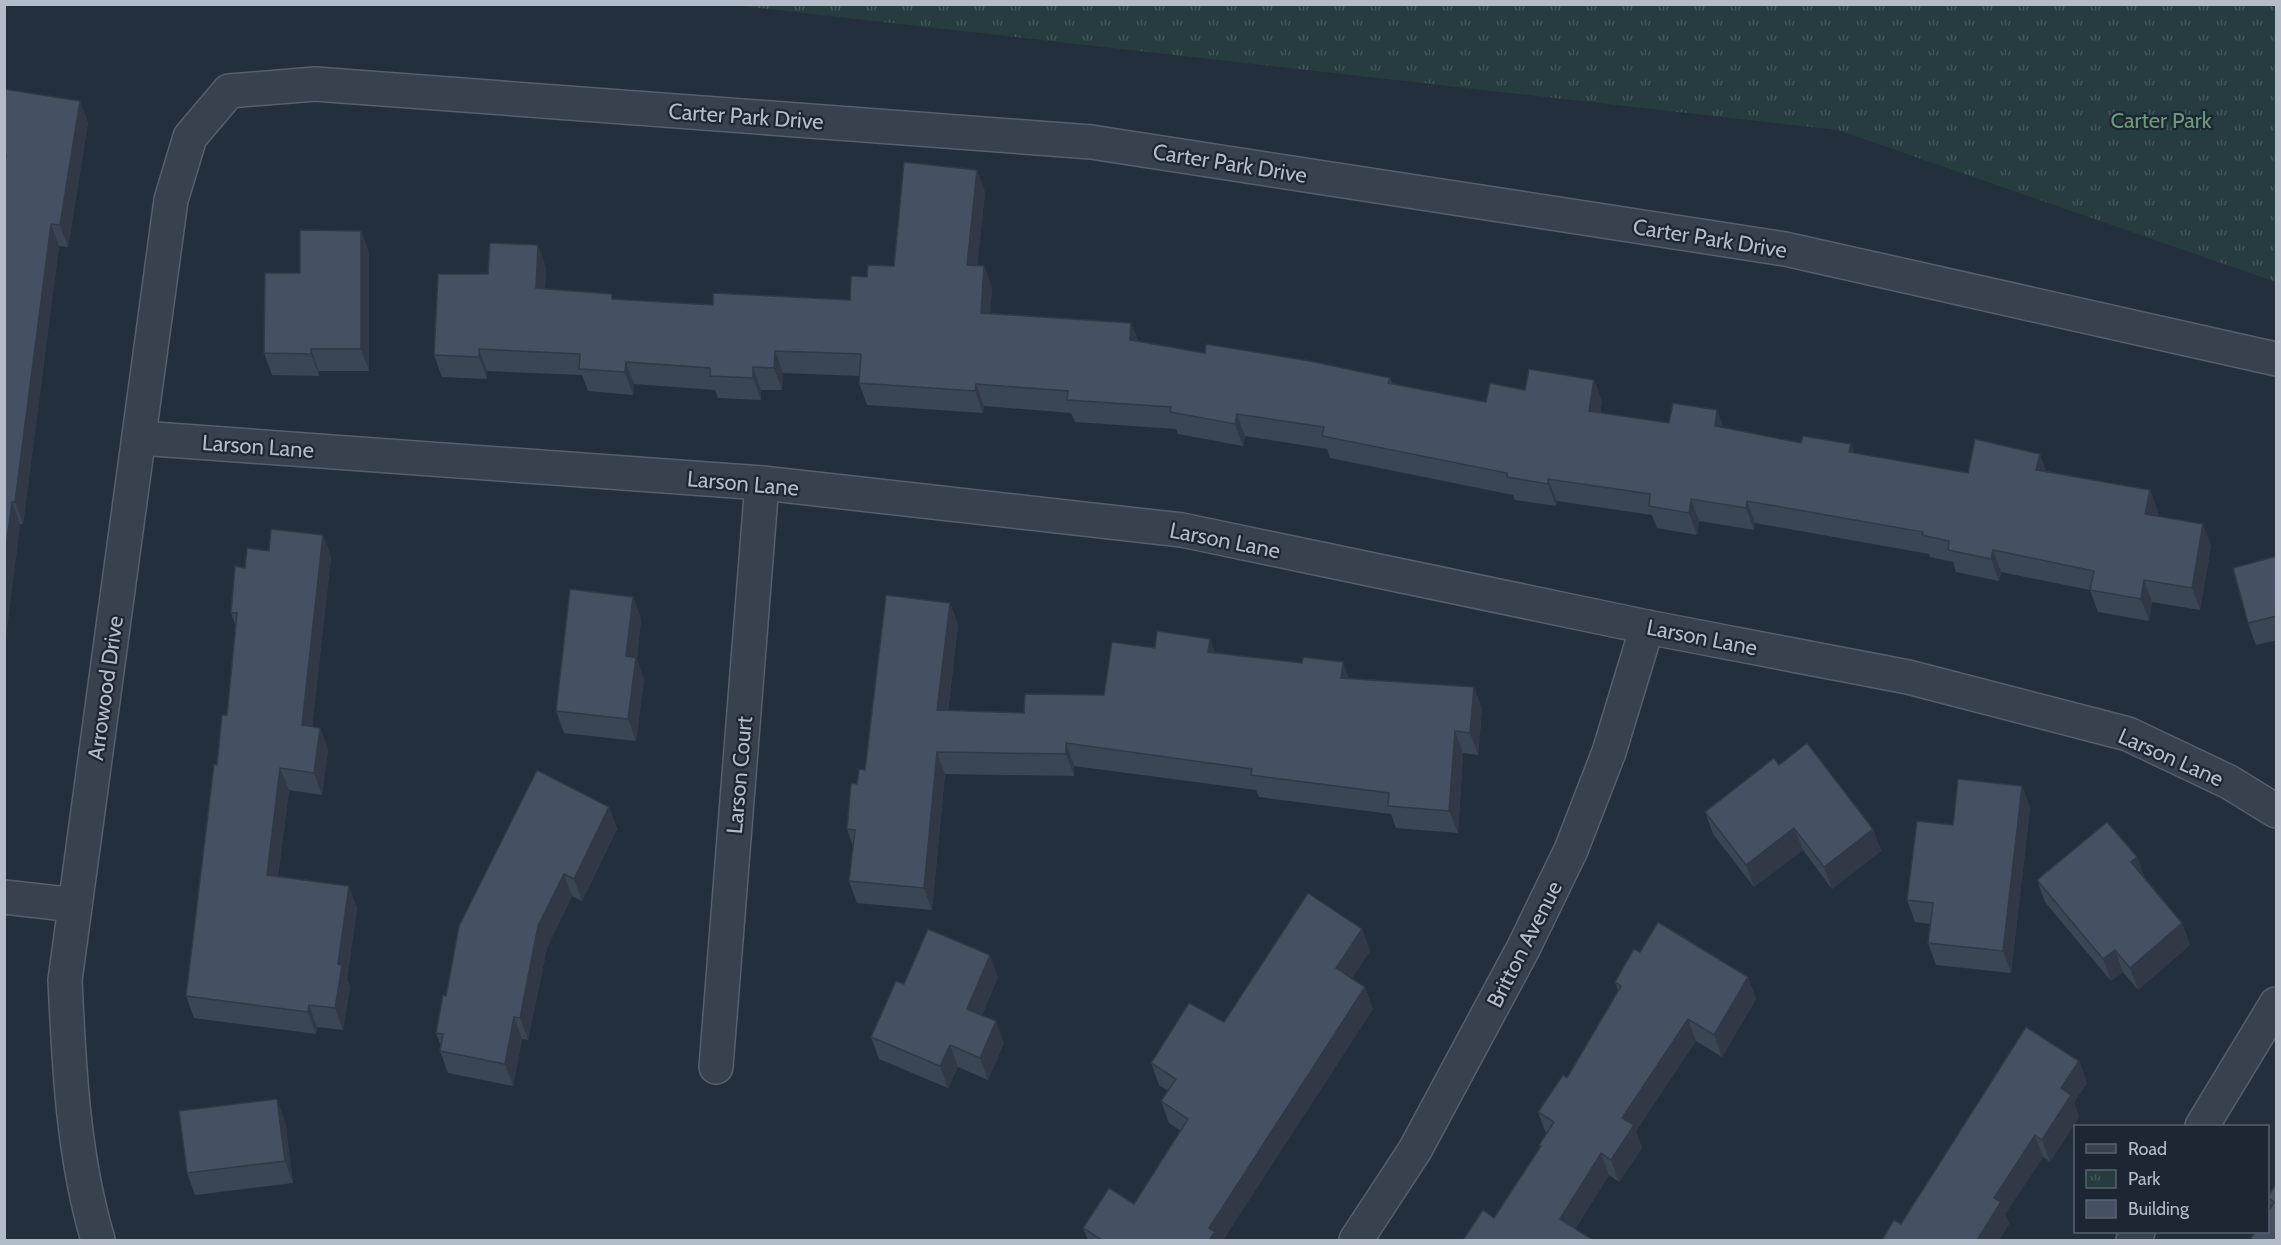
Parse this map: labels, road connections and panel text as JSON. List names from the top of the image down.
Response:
{
  "streets": {
    "street": [
      "Carter Park Drive",
      "Larson Lane",
      "Arrowood Drive",
      "Larson Court",
      "Britton Avenue"
    ]
  },
  "crossings": [
    ["Carter Park Drive", "Arrowood Drive"],
    ["Larson Lane", "Arrowood Drive"],
    ["Larson Lane", "Larson Court"],
    ["Larson Lane", "Britton Avenue"]
  ],
  "parks": ["Carter Park"],
  "legend": ["Road", "Park", "Building"]
}
